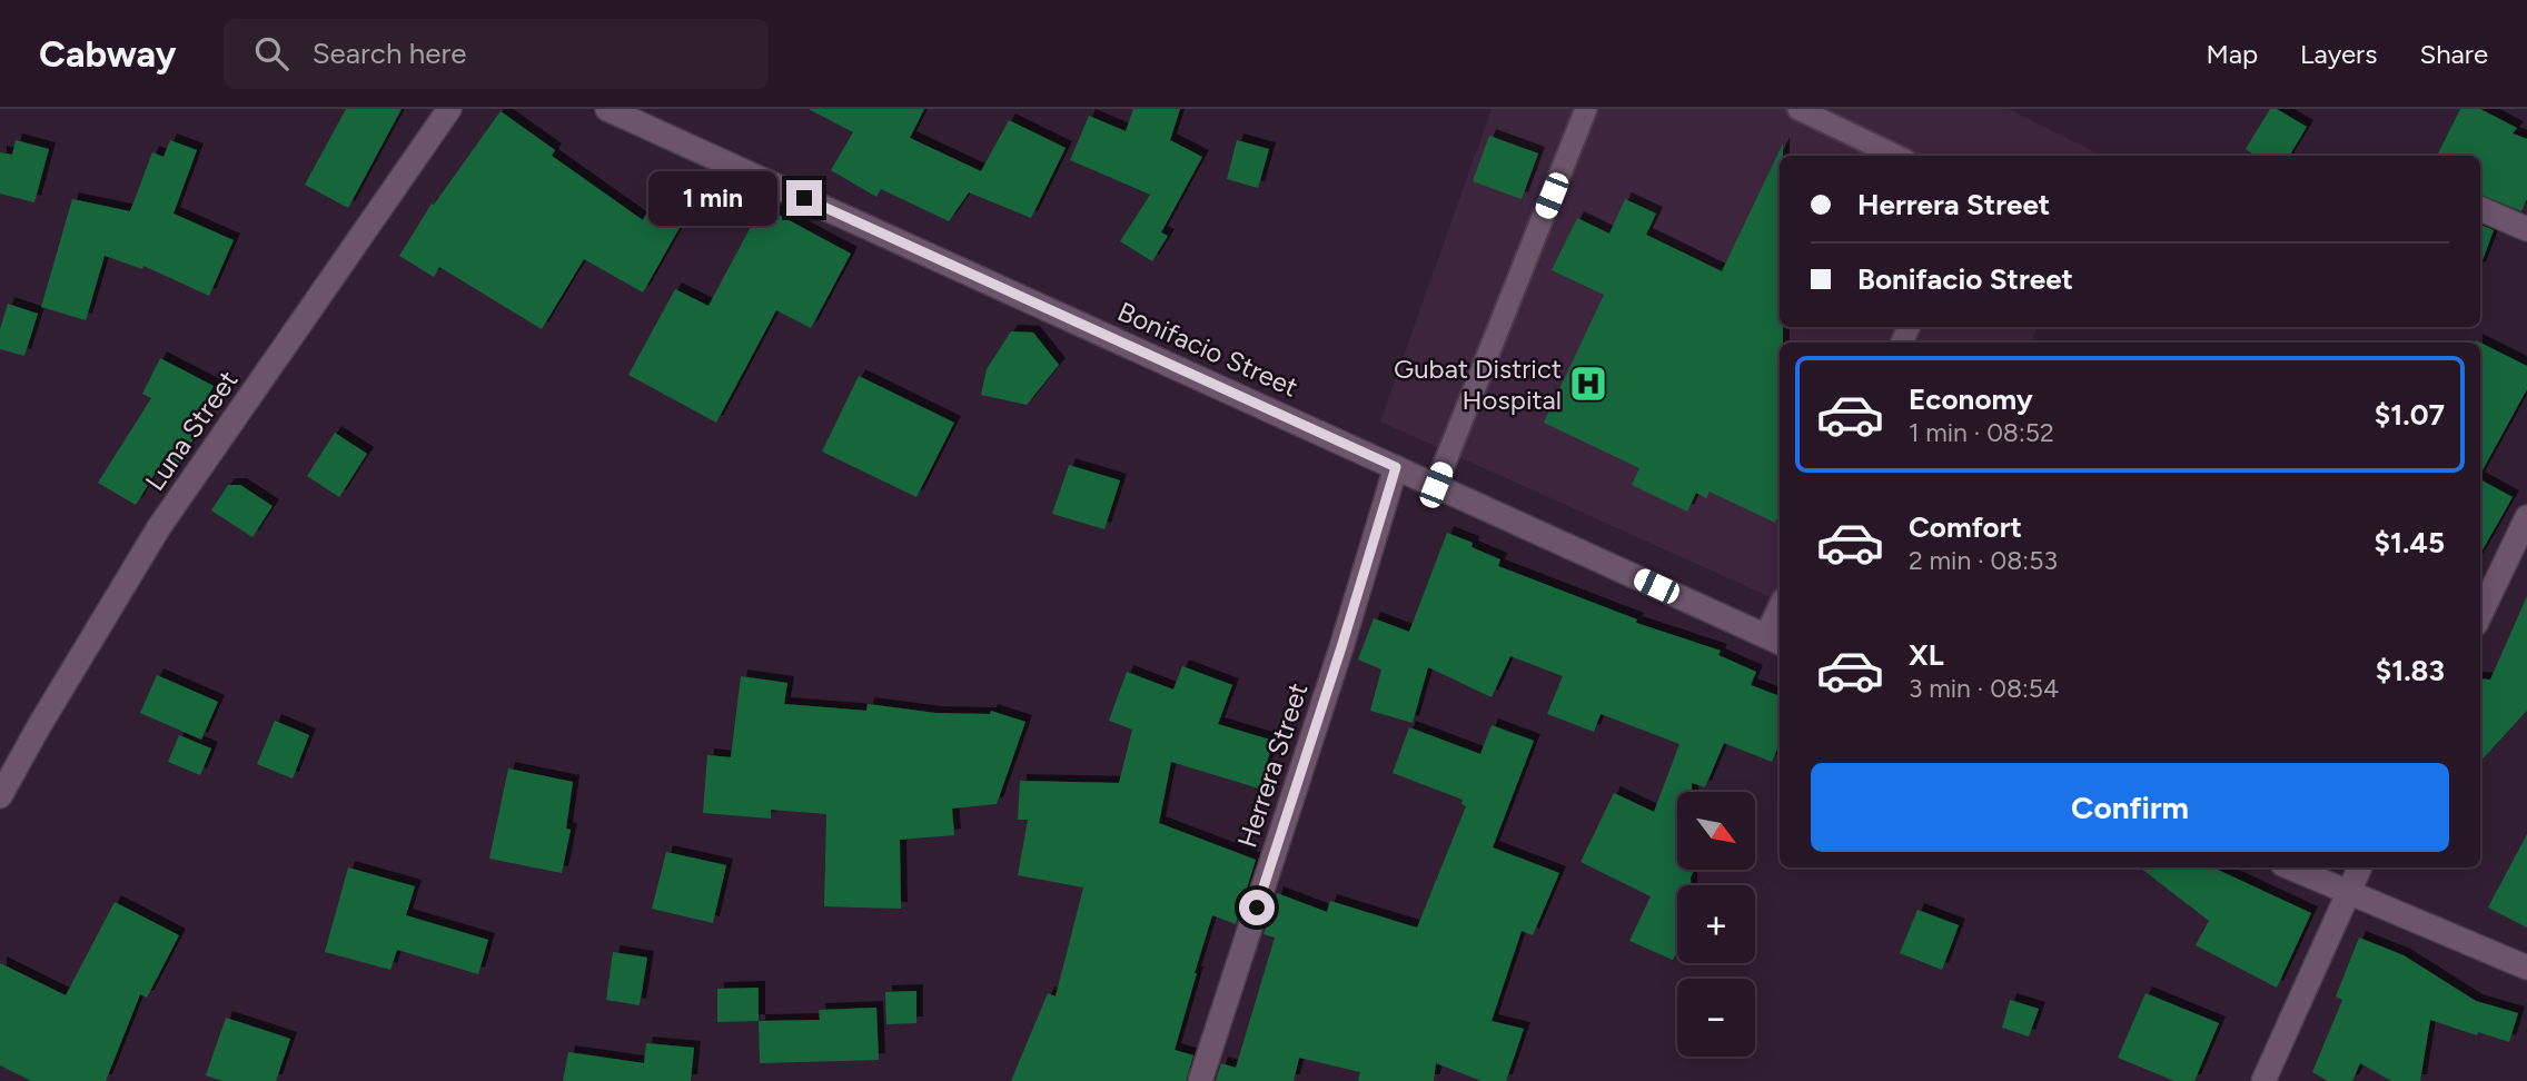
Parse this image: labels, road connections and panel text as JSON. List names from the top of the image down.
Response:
{
  "streets": {
    "street": ["Bonifacio Street", "Luna Street", "Herrera Street"]
  },
  "crossings": [
    ["Bonifacio Street", "Herrera Street"]
  ],
  "places": {
    "hospital": ["Gubat District Hospital"]
  },
  "north": "bottom right",
  "page": {
    "header": "Cabway",
    "search": "Search here",
    "nav": ["Map", "Layers", "Share"],
    "banner": ["Herrera Street", "Bonifacio Street"],
    "bubble": "1 min",
    "list": [
      {
        "name": "Economy",
        "note": "1 min · 08:52",
        "value": "$1.07"
      },
      {
        "name": "Comfort",
        "note": "2 min · 08:53",
        "value": "$1.45"
      },
      {
        "name": "XL",
        "note": "3 min · 08:54",
        "value": "$1.83"
      }
    ],
    "buttons": "Confirm",
    "map_buttons": ["+", "−"]
  }
}
